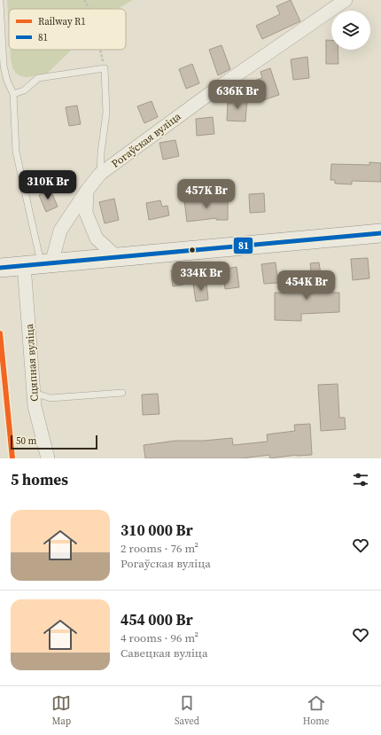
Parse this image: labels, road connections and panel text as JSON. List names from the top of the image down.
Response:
{
  "streets": {
    "street": ["Рогаўская вуліца", "Сцяпная вуліца"]
  },
  "crossings": [
    ["Рогаўская вуліца", "Сцяпная вуліца"]
  ],
  "lines": ["transit line 81", "rail line R1"],
  "legend": ["Railway R1", "81"],
  "scale_bar": "50 m",
  "page": {
    "price": [
      "636K Br",
      "310K Br",
      "457K Br",
      "334K Br",
      "454K Br"
    ],
    "scale": "50 m",
    "heading": "5 homes",
    "list": [
      {
        "name": "310 000 Br",
        "note": "2 rooms · 76 m² · Рогаўская вуліца"
      },
      {
        "name": "454 000 Br",
        "note": "4 rooms · 96 m² · Савецкая вуліца"
      }
    ],
    "tabs": ["Map", "Saved", "Home"]
  }
}
